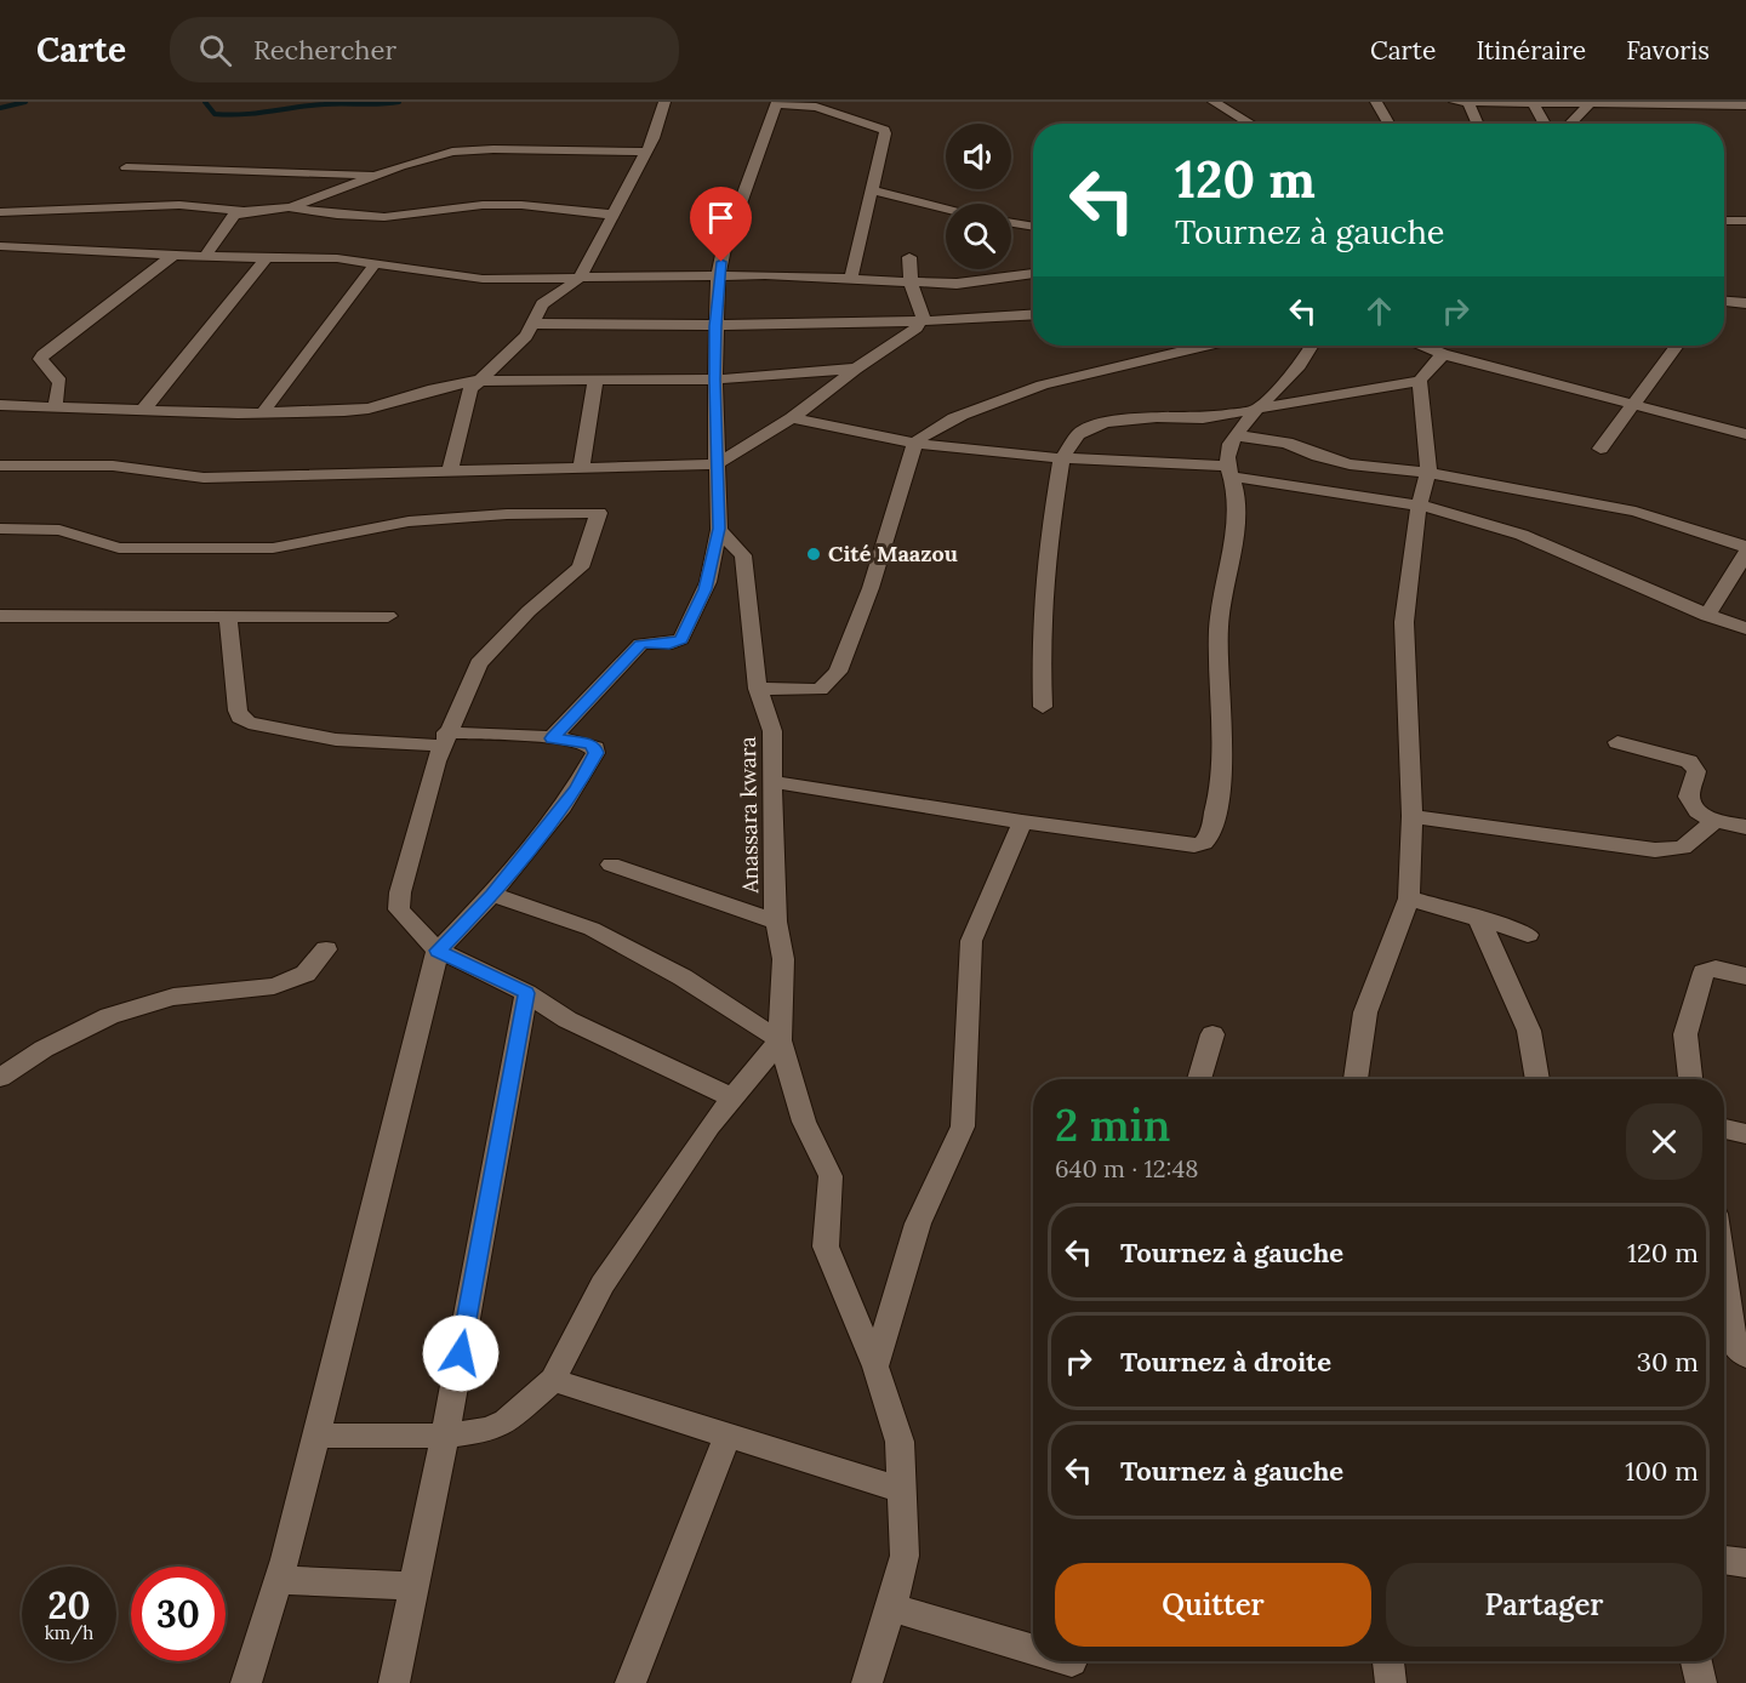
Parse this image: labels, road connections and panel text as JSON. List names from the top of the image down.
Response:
{
  "streets": {
    "street": ["Anassara kwara"]
  },
  "places": ["Cité Maazou"],
  "page": {
    "header": "Carte",
    "search": "Rechercher",
    "nav": ["Carte", "Itinéraire", "Favoris"],
    "turn": ["120 m", "Tournez à gauche"],
    "heading": ["2 min", "640 m · 12:48"],
    "list": [
      {
        "name": "Tournez à gauche",
        "value": "120 m"
      },
      {
        "name": "Tournez à droite",
        "value": "30 m"
      },
      {
        "name": "Tournez à gauche",
        "value": "100 m"
      }
    ],
    "buttons": ["Quitter", "Partager"],
    "speed": "20 km/h",
    "limit": "30"
  }
}
